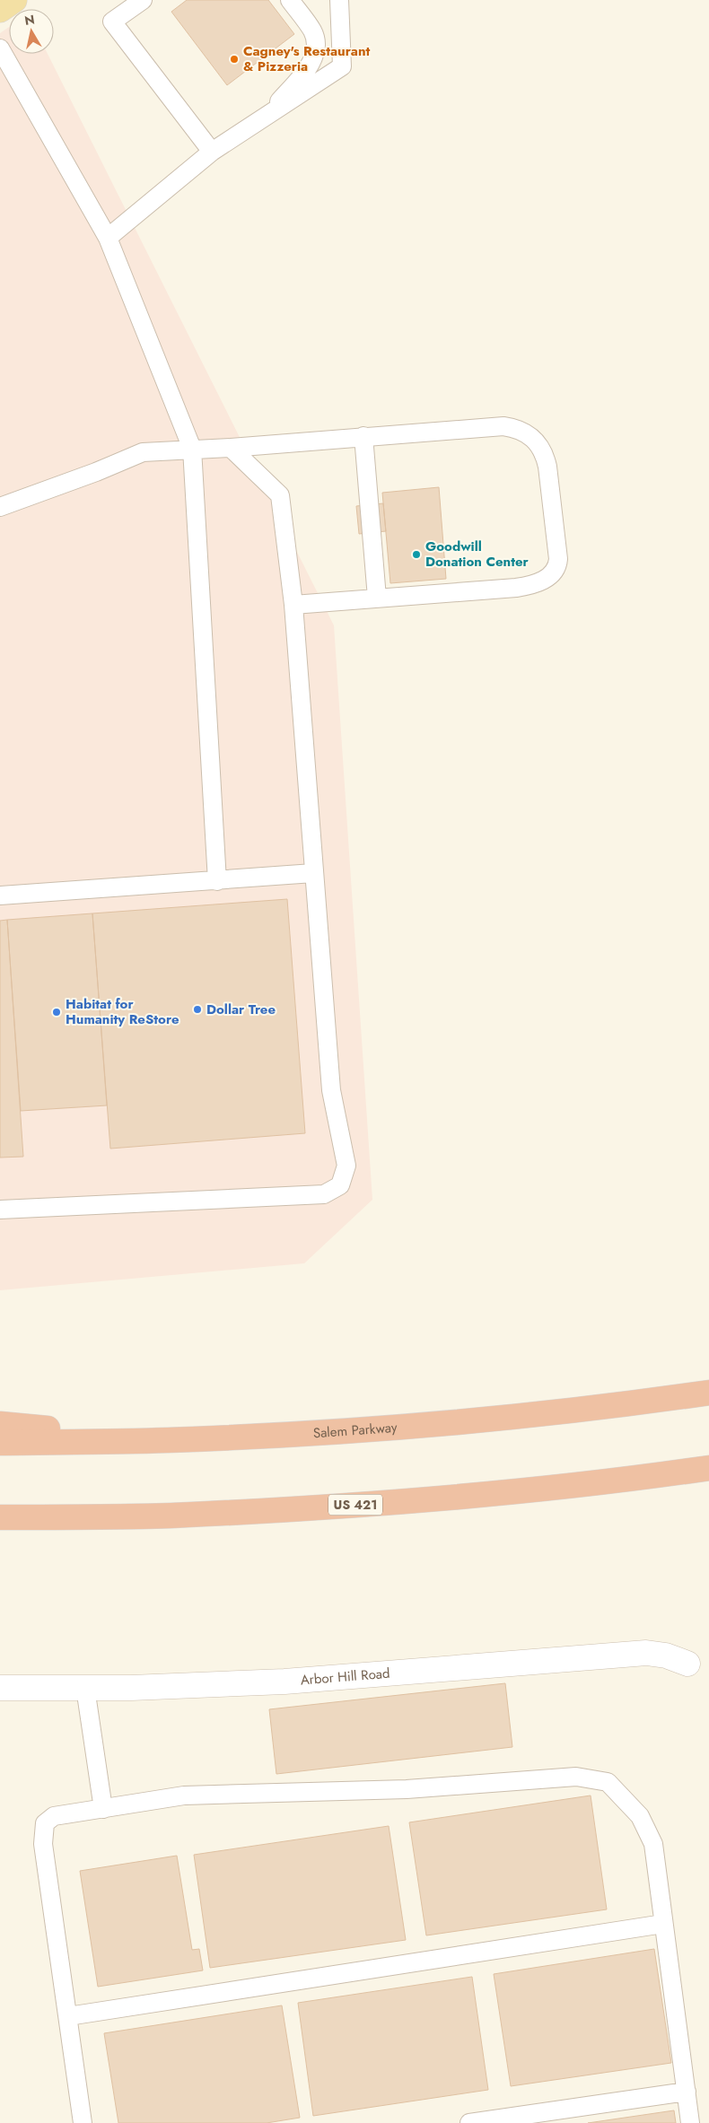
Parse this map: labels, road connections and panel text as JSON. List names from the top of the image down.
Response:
{
  "streets": {
    "highway": ["Salem Parkway", "US 421"],
    "street": ["Arbor Hill Road"]
  },
  "places": [
    "Cagney's Restaurant & Pizzeria",
    "Goodwill Donation Center",
    "Dollar Tree",
    "Habitat for Humanity ReStore"
  ],
  "north": "top"
}
